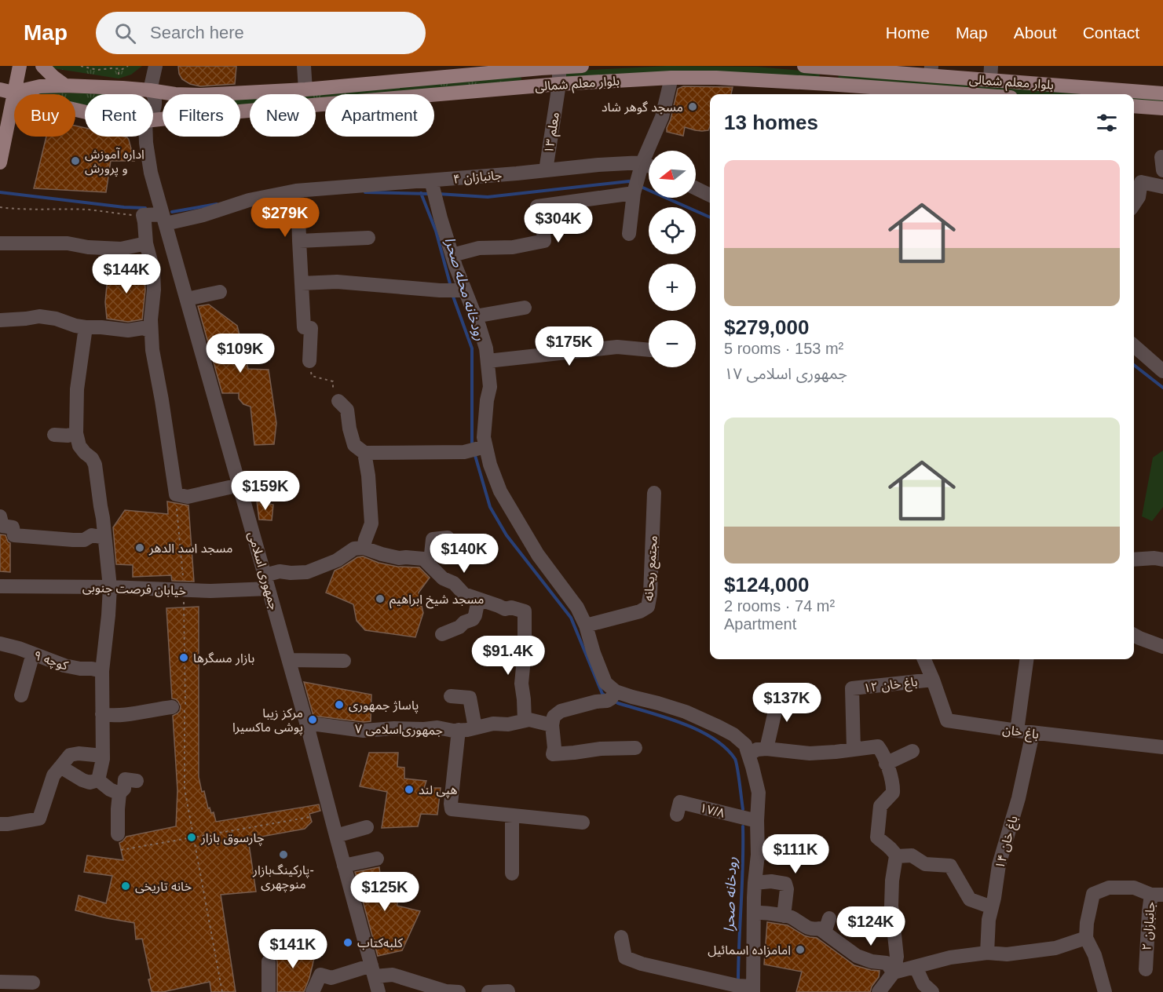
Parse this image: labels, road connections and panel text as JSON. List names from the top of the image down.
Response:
{
  "streets": {
    "main road": ["بلوار معلم شمالی"],
    "street": [
      "معلم ۱۳",
      "جانبازان ۴",
      "مجتمع ریحانه",
      "جمهوری اسلامی",
      "خیابان فرصت جنوبی",
      "کوچه ۹",
      "باغ خان ۱۲",
      "جمهوری‌اسلامی ۷",
      "باغ خان",
      "۱۷/۸",
      "باغ خان ۱۴",
      "جانبازان ۲"
    ]
  },
  "crossings": [
    ["بلوار معلم شمالی", "معلم ۱۳"],
    ["معلم ۱۳", "جانبازان ۴"],
    ["جانبازان ۴", "جمهوری اسلامی"],
    ["جمهوری اسلامی", "خیابان فرصت جنوبی"],
    ["جمهوری اسلامی", "جمهوری‌اسلامی ۷"],
    ["باغ خان ۱۲", "باغ خان"],
    ["باغ خان", "باغ خان ۱۴"]
  ],
  "water": ["رودخانه محله صحرا", "رودخانه صحرا"],
  "places": [
    "مسجد گوهر شاد",
    "اداره آموزش و پرورش",
    "مسجد اسد الدهر",
    "مسجد شیخ ابراهیم",
    "بازار مسگرها",
    "پاساژ جمهوری",
    "مرکز زیبا پوشی ماکسیرا",
    "هپی لند",
    "چارسوق بازار",
    "پارکینگ‌بازار- منوچهری",
    "خانه تاریخی",
    "کلبه‌کتاب",
    "امامزاده اسمائیل"
  ],
  "north": "left",
  "page": {
    "header": "Map",
    "search": "Search here",
    "nav": [
      "Home",
      "Map",
      "About",
      "Contact"
    ],
    "chip": [
      "Buy",
      "Rent",
      "Filters",
      "New",
      "Apartment"
    ],
    "heading": "13 homes",
    "map_buttons": ["+", "−"],
    "list": [
      {
        "name": "$279,000",
        "note": "5 rooms · 153 m² · جمهوری اسلامی ۱۷"
      },
      {
        "name": "$124,000",
        "note": "2 rooms · 74 m² · Apartment"
      }
    ],
    "price": [
      "$279K",
      "$304K",
      "$144K",
      "$175K",
      "$109K",
      "$159K",
      "$140K",
      "$91.4K",
      "$137K",
      "$111K",
      "$125K",
      "$124K",
      "$141K"
    ]
  }
}
